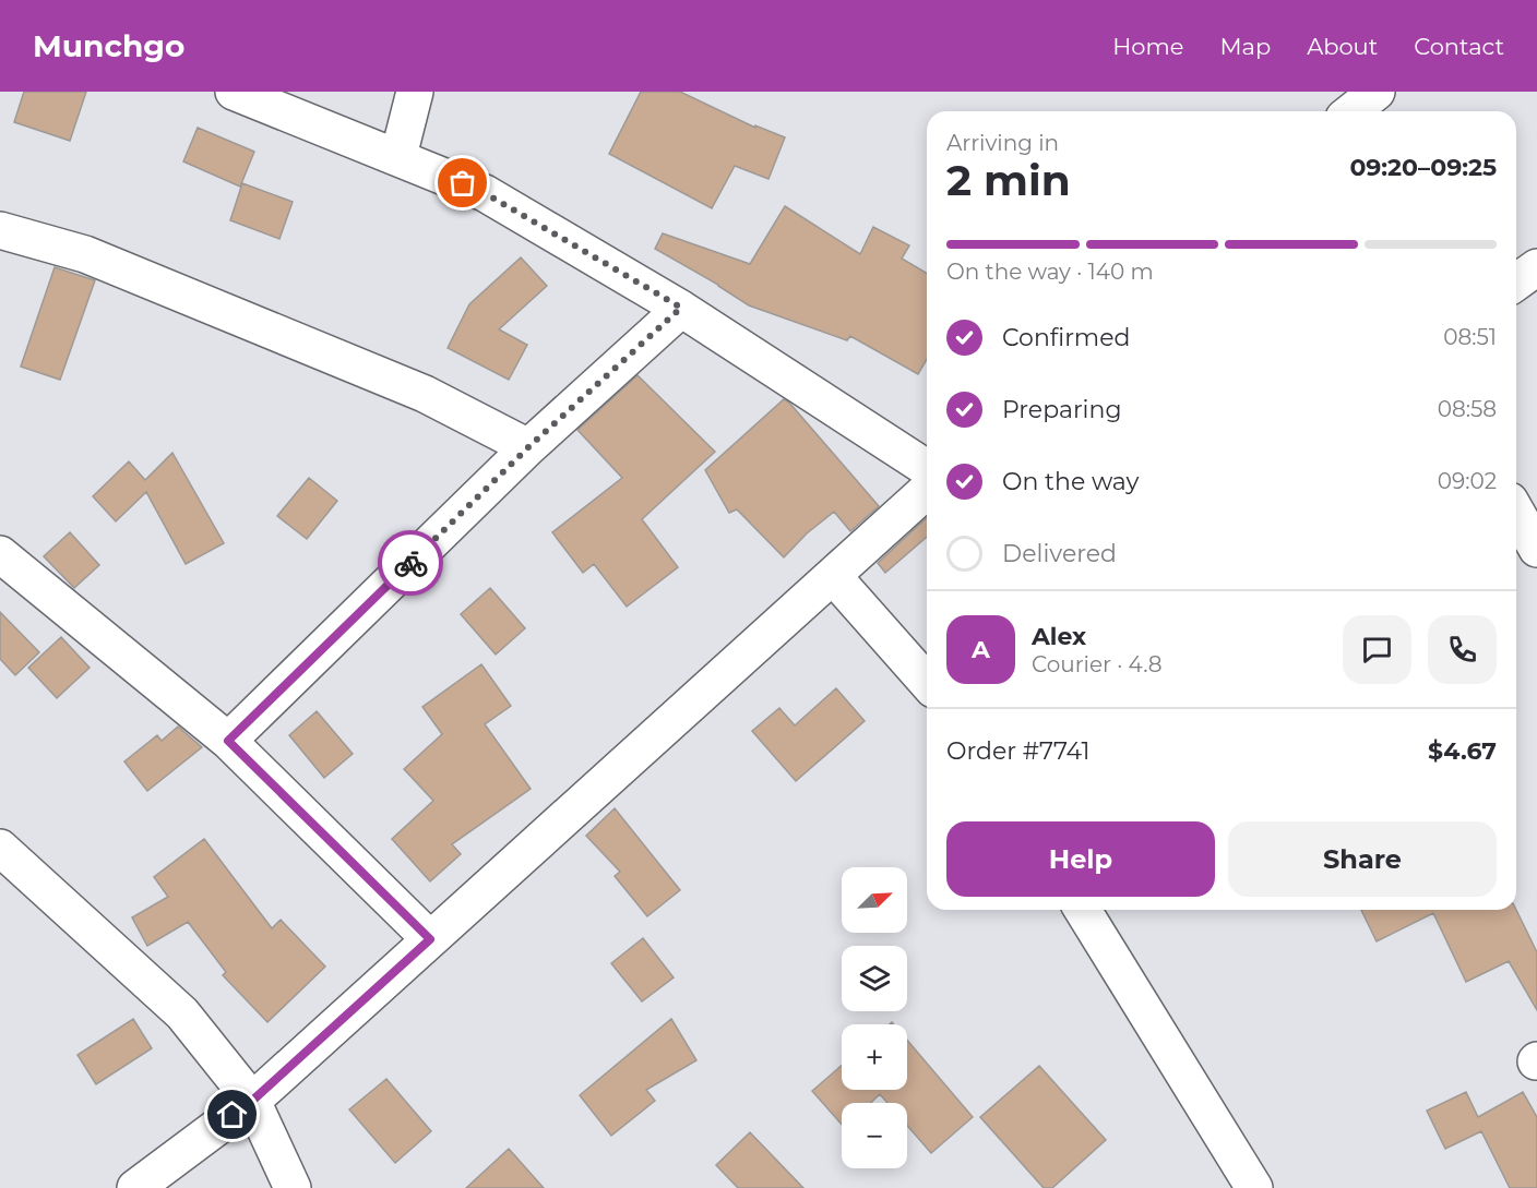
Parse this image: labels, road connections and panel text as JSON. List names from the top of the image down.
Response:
{
  "north": "top right",
  "page": {
    "header": "Munchgo",
    "nav": [
      "Home",
      "Map",
      "About",
      "Contact"
    ],
    "heading": ["2 min", "Arriving in", "09:20–09:25"],
    "panel": [
      "Alex",
      "Courier · 4.8",
      "Order #7741",
      "$4.67"
    ],
    "bar": "On the way · 140 m",
    "list": [
      ["Confirmed", "08:51"],
      ["Preparing", "08:58"],
      ["On the way", "09:02"],
      "Delivered"
    ],
    "round": "A",
    "buttons": ["Help", "Share"],
    "map_buttons": ["+", "−"]
  }
}
